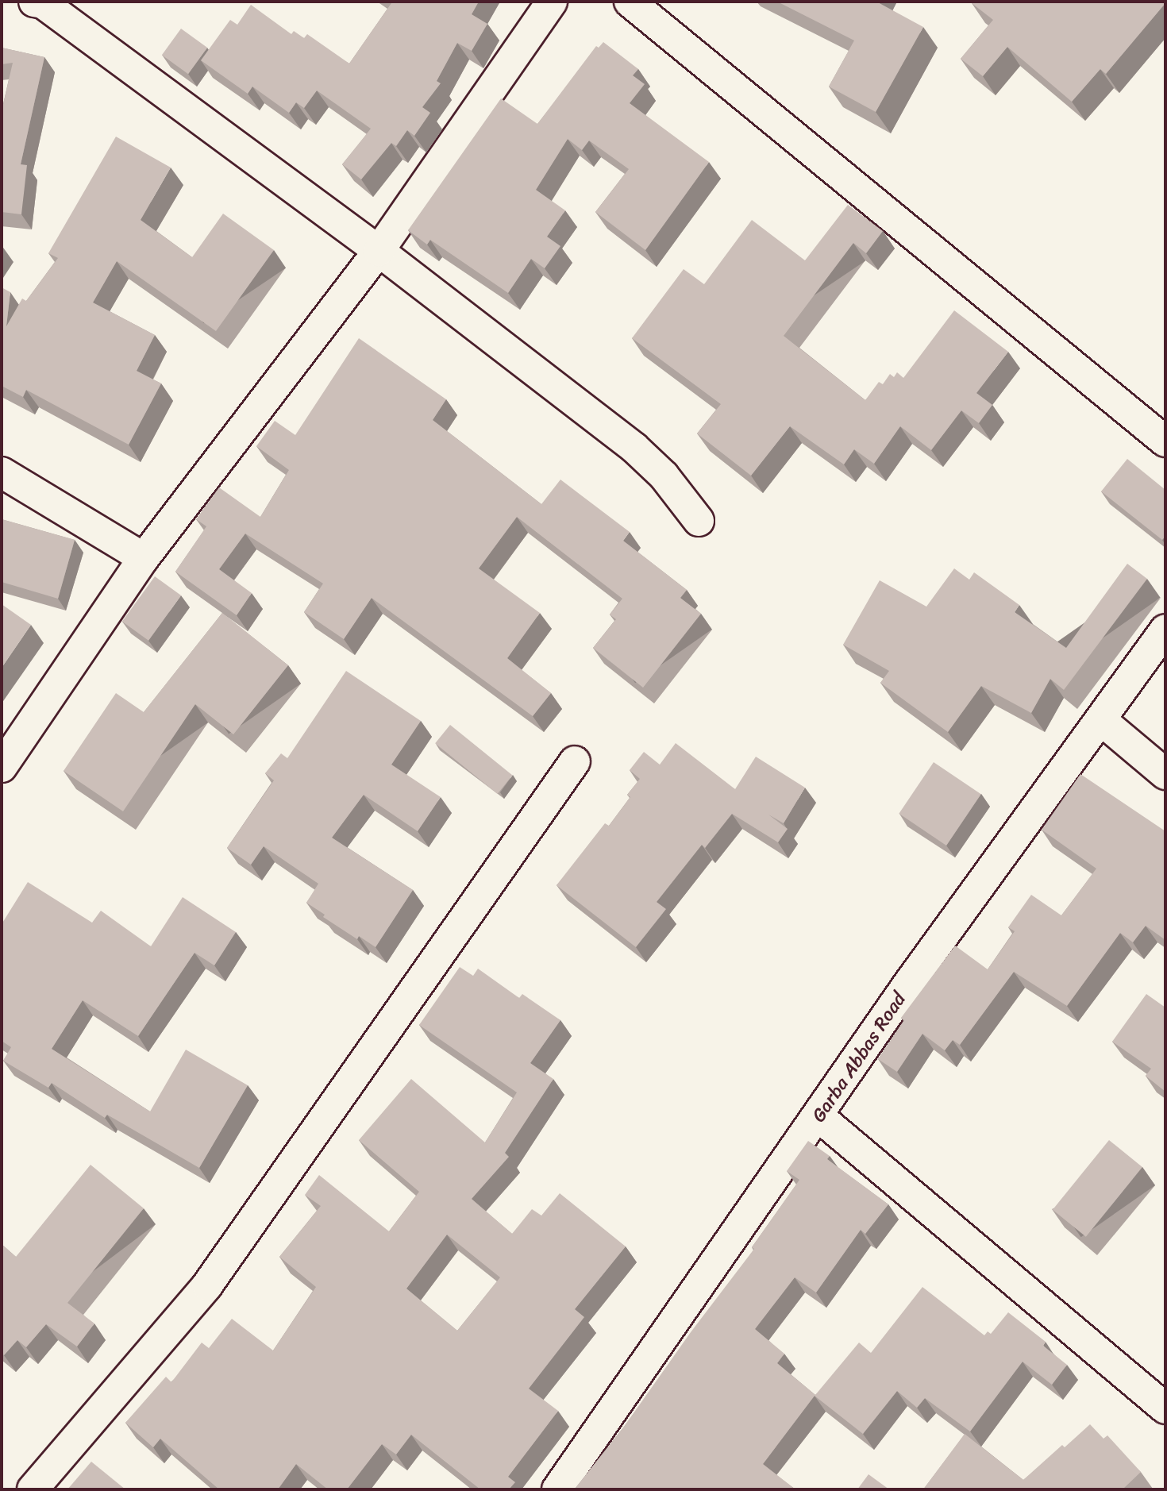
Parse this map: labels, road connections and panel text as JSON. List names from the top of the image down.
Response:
{
  "streets": {
    "street": ["Garba Abbas Road"]
  }
}
